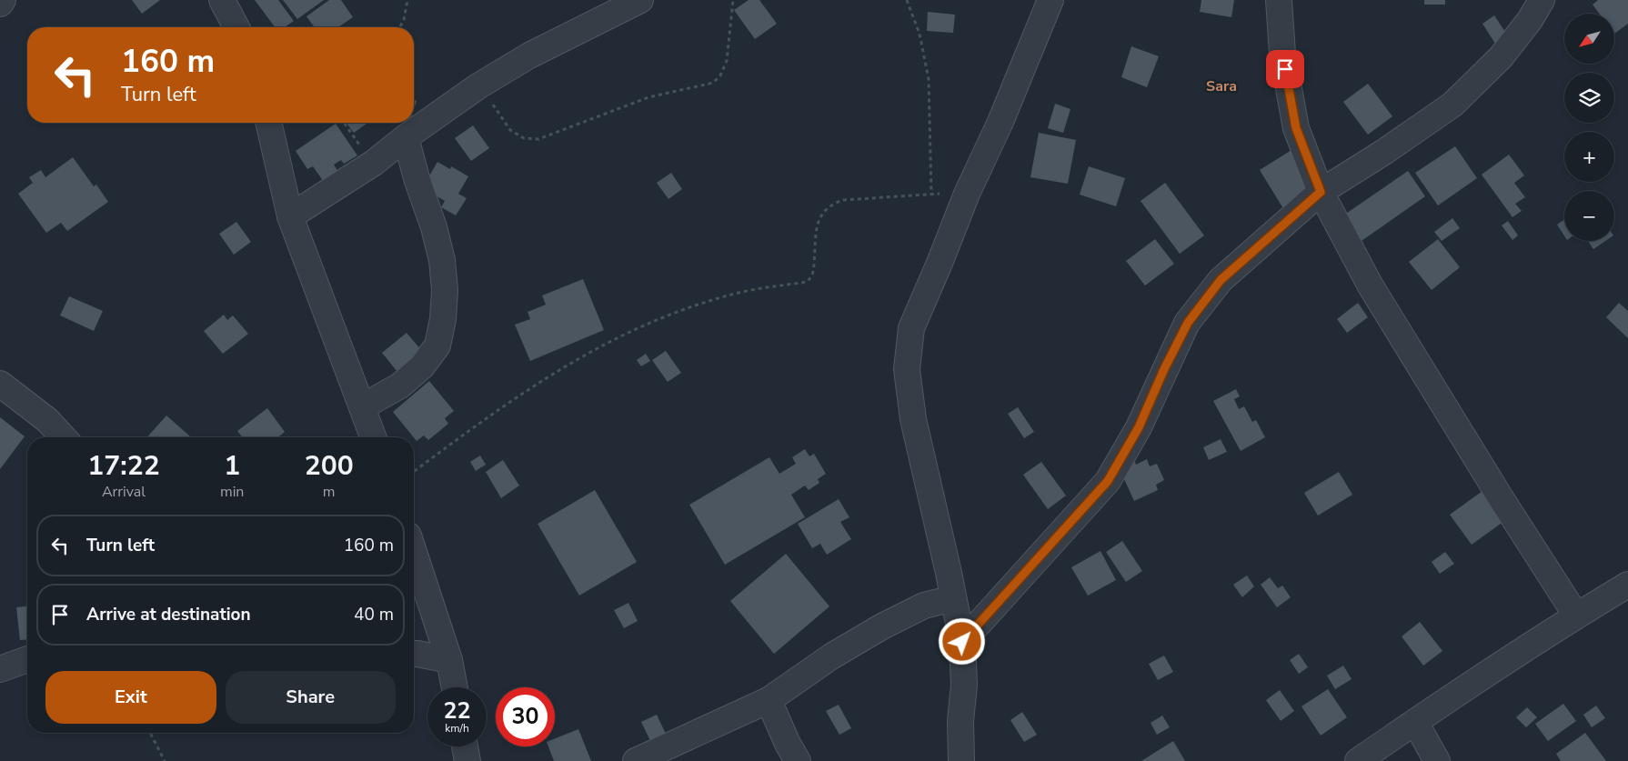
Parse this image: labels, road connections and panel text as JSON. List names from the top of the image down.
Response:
{
  "districts": ["Sara"],
  "north": "bottom left",
  "page": {
    "map_buttons": ["+", "−"],
    "turn": ["160 m", "Turn left"],
    "eta": [
      "17:22",
      "Arrival",
      "1",
      "min",
      "200",
      "m"
    ],
    "list": [
      {
        "name": "Turn left",
        "value": "160 m"
      },
      {
        "name": "Arrive at destination",
        "value": "40 m"
      }
    ],
    "buttons": ["Exit", "Share"],
    "speed": "22 km/h",
    "limit": "30"
  }
}
